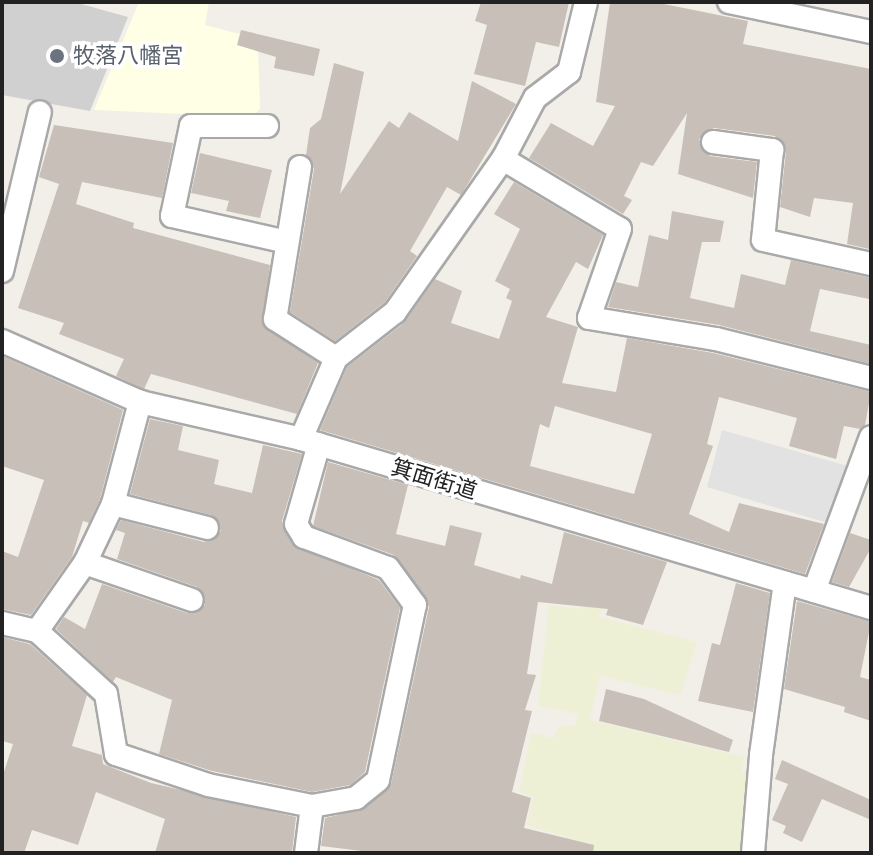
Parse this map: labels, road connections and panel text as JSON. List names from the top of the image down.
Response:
{
  "streets": {
    "street": ["箕面街道"]
  },
  "places": ["牧落八幡宮"]
}
